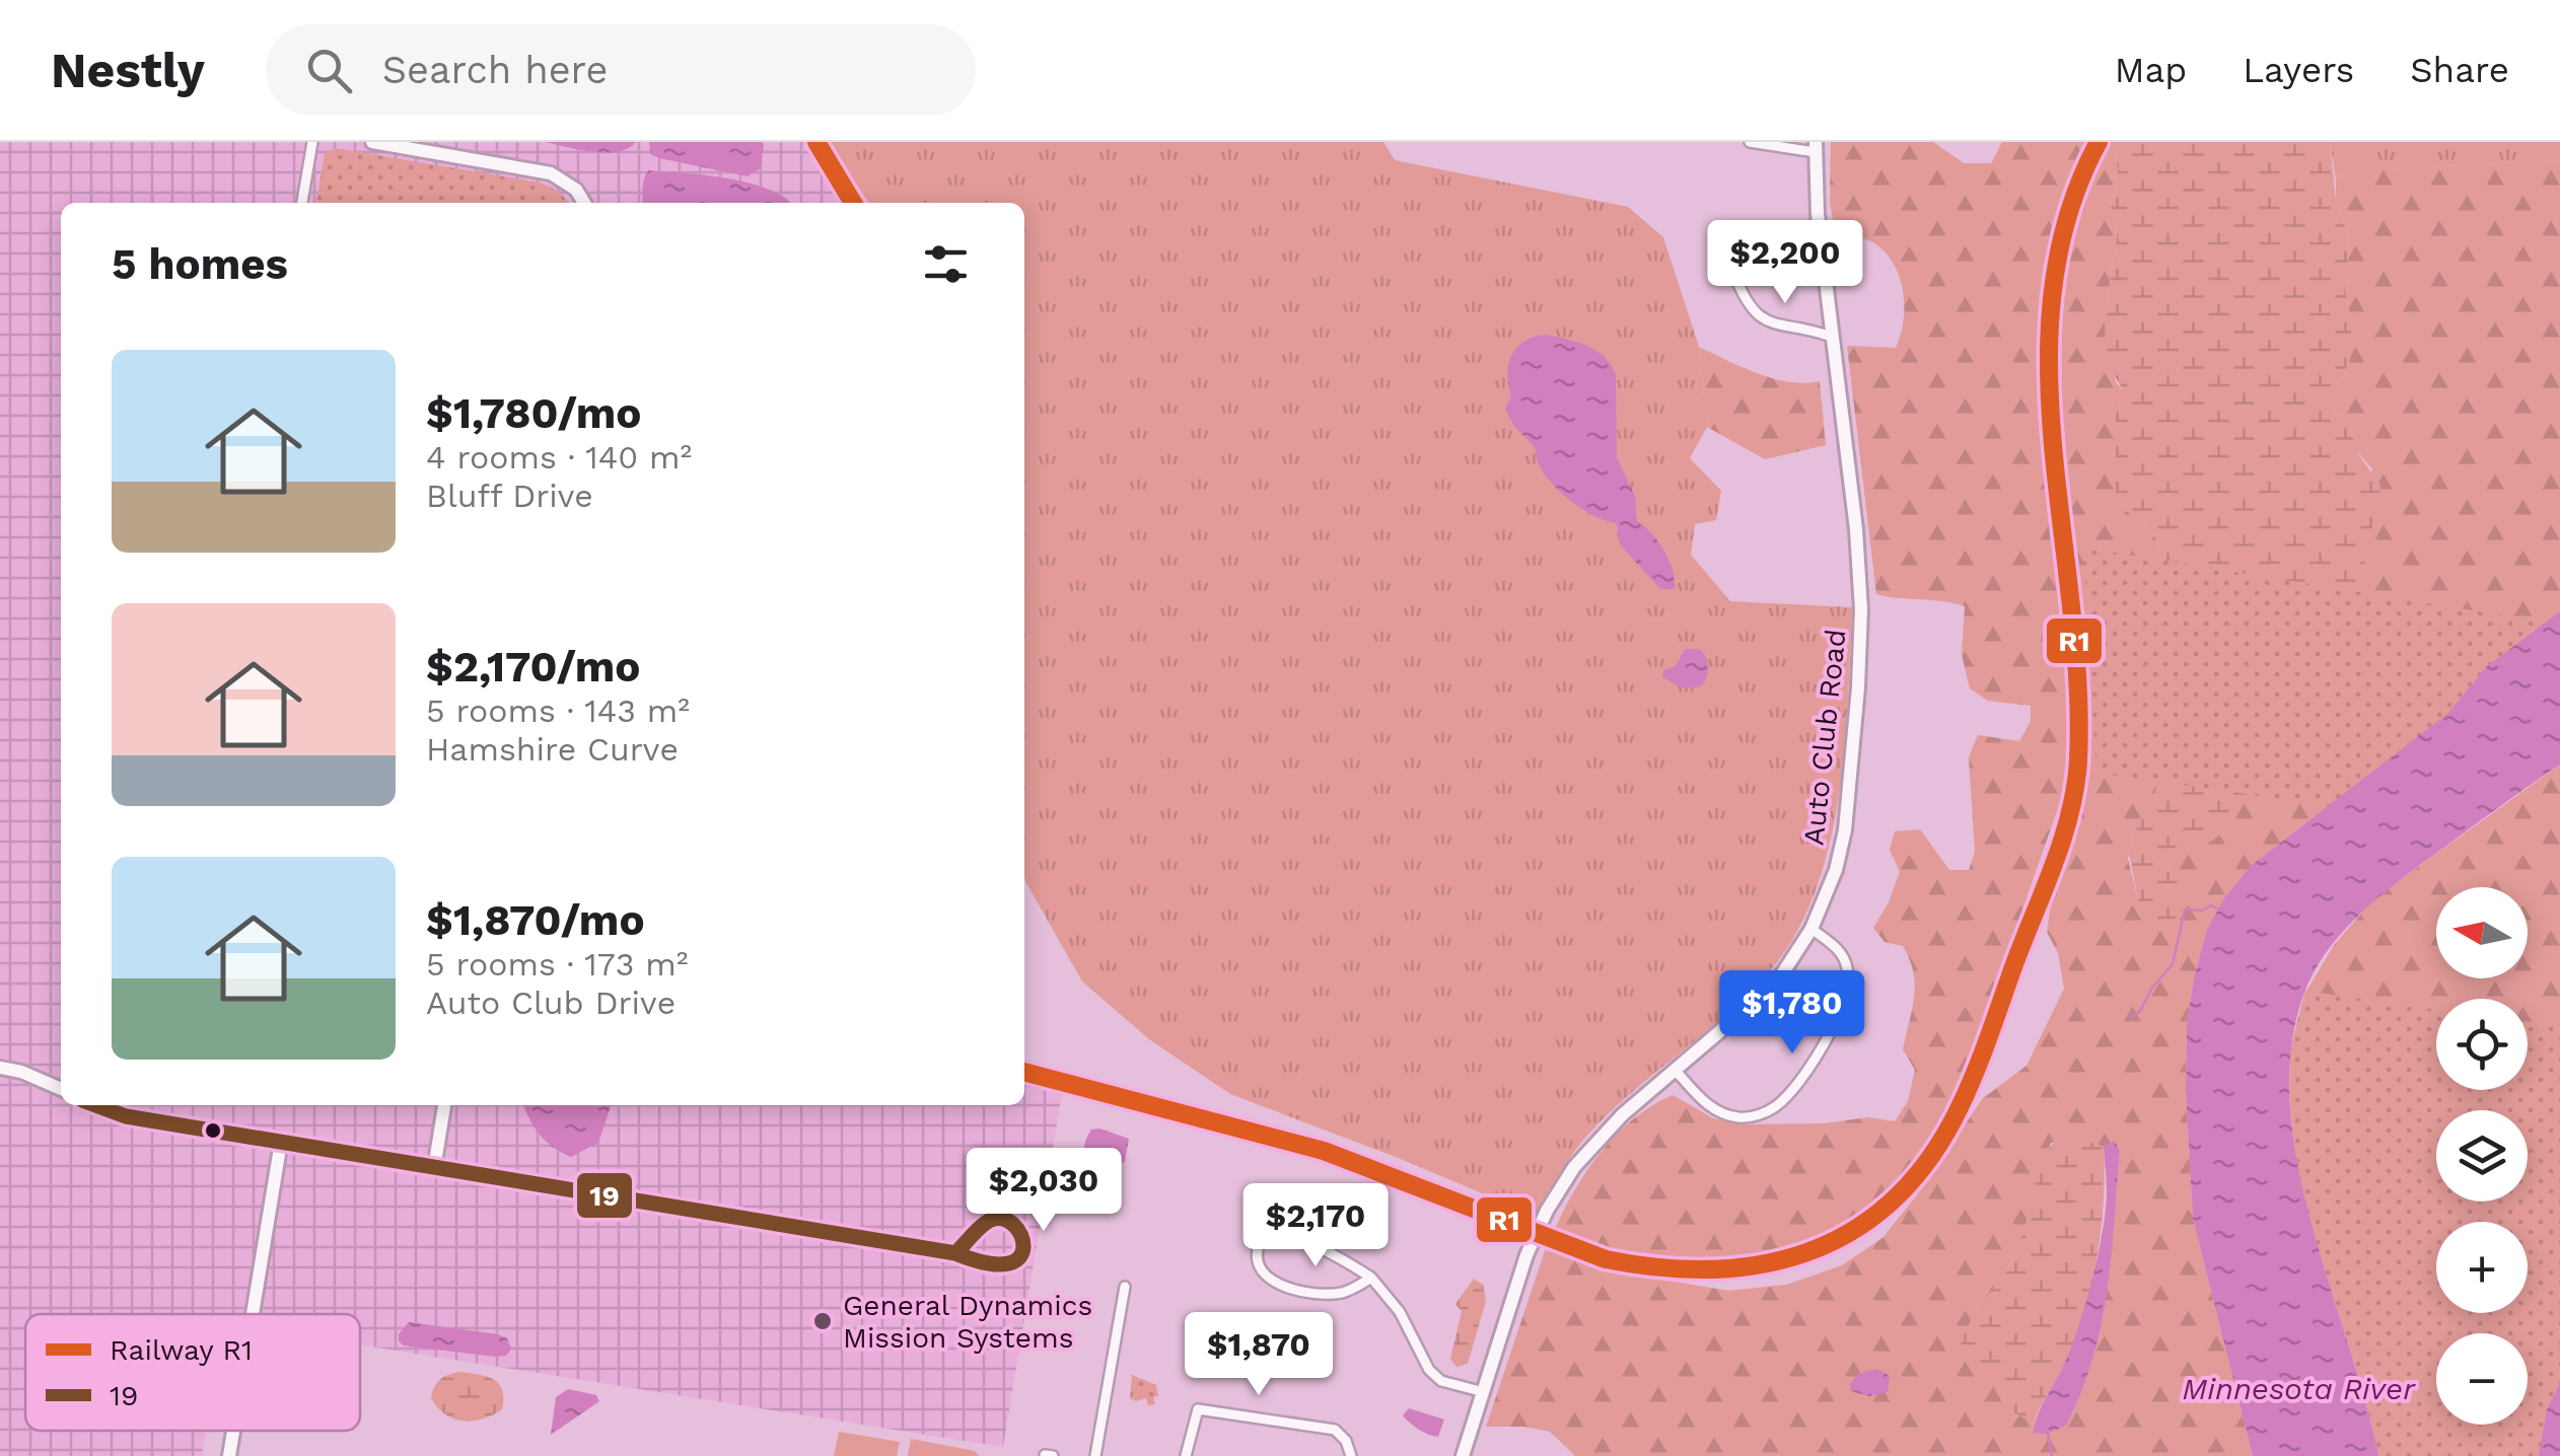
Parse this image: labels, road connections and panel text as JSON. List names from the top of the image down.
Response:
{
  "streets": {
    "street": ["Auto Club Road"]
  },
  "water": ["Minnesota River"],
  "places": ["General Dynamics Mission Systems"],
  "lines": ["rail line R1", "transit line 19"],
  "legend": ["Railway R1", "19"],
  "north": "left",
  "page": {
    "header": "Nestly",
    "search": "Search here",
    "nav": ["Map", "Layers", "Share"],
    "heading": "5 homes",
    "price": [
      "$2,200",
      "$1,780",
      "$2,030",
      "$2,170",
      "$1,870"
    ],
    "list": [
      {
        "name": "$1,780/mo",
        "note": "4 rooms · 140 m² · Bluff Drive"
      },
      {
        "name": "$2,170/mo",
        "note": "5 rooms · 143 m² · Hamshire Curve"
      },
      {
        "name": "$1,870/mo",
        "note": "5 rooms · 173 m² · Auto Club Drive"
      }
    ],
    "map_buttons": ["+", "−"]
  }
}
